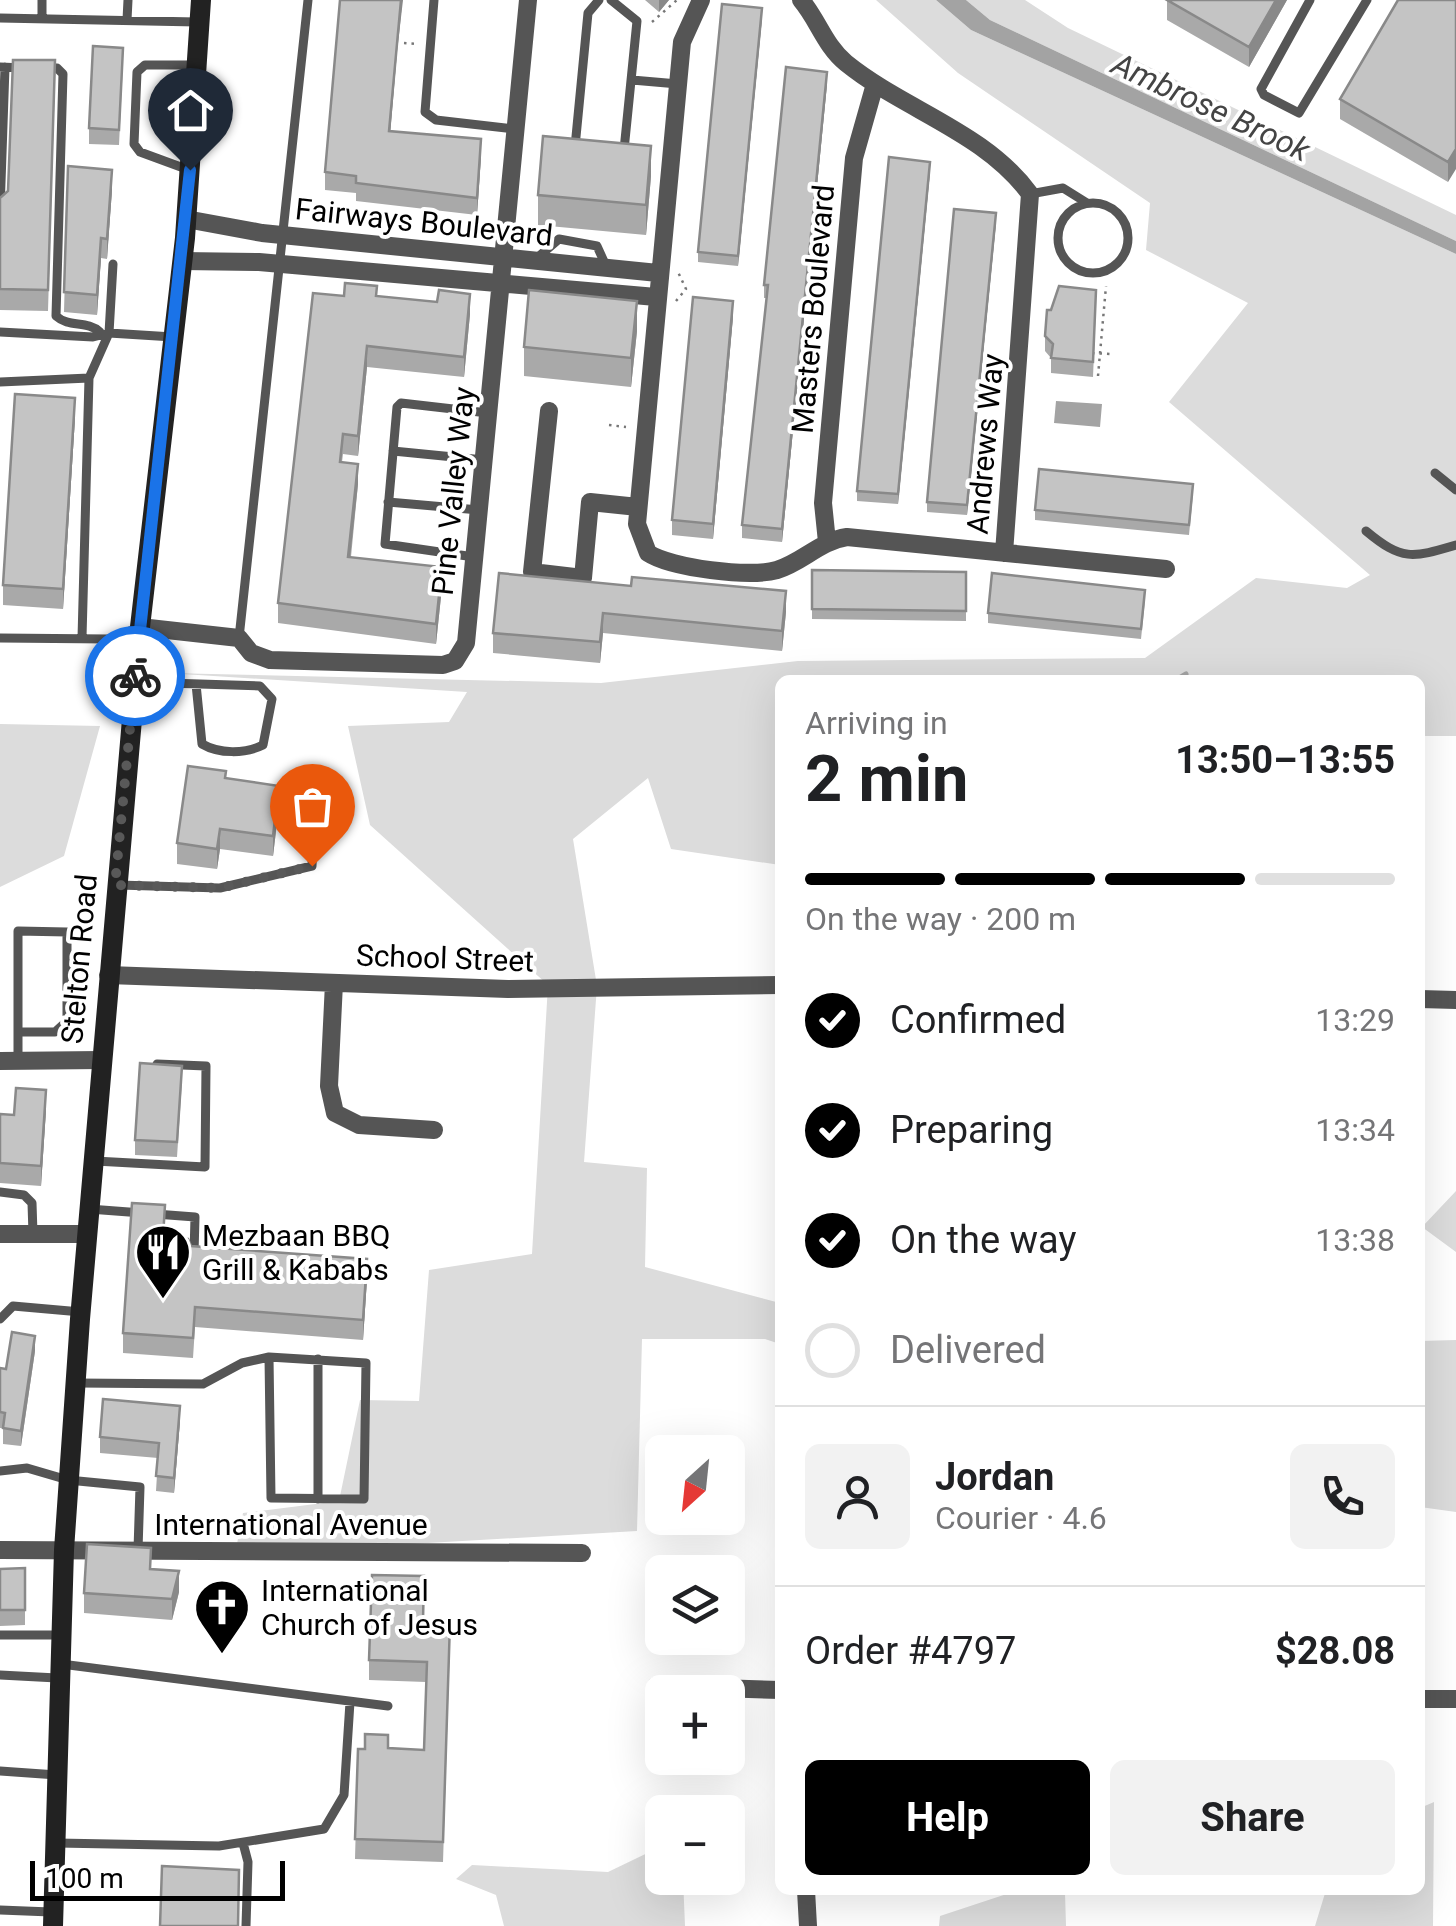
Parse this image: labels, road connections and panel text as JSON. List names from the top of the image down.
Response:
{
  "streets": {
    "main road": ["Stelton Road"],
    "street": [
      "Fairways Boulevard",
      "Masters Boulevard",
      "Andrews Way",
      "Pine Valley Way",
      "School Street",
      "International Avenue"
    ]
  },
  "crossings": [
    ["Fairways Boulevard", "Andrews Way"],
    ["Fairways Boulevard", "Pine Valley Way"],
    ["Fairways Boulevard", "Stelton Road"],
    ["Masters Boulevard", "Andrews Way"],
    ["Pine Valley Way", "Stelton Road"],
    ["School Street", "Stelton Road"],
    ["Stelton Road", "International Avenue"]
  ],
  "water": ["Ambrose Brook"],
  "places": {
    "restaurant": ["Mezbaan BBQ Grill & Kababs"],
    "church": ["International Church of Jesus"]
  },
  "scale_bar": "100 m",
  "north": "bottom left",
  "page": {
    "heading": ["2 min", "Arriving in", "13:50–13:55"],
    "panel": [
      "Jordan",
      "Courier · 4.6",
      "Order #4797",
      "$28.08"
    ],
    "bar": "On the way · 200 m",
    "list": [
      ["Confirmed", "13:29"],
      ["Preparing", "13:34"],
      ["On the way", "13:38"],
      "Delivered"
    ],
    "map_buttons": ["+", "−"],
    "buttons": ["Help", "Share"],
    "scale": "100 m"
  }
}
